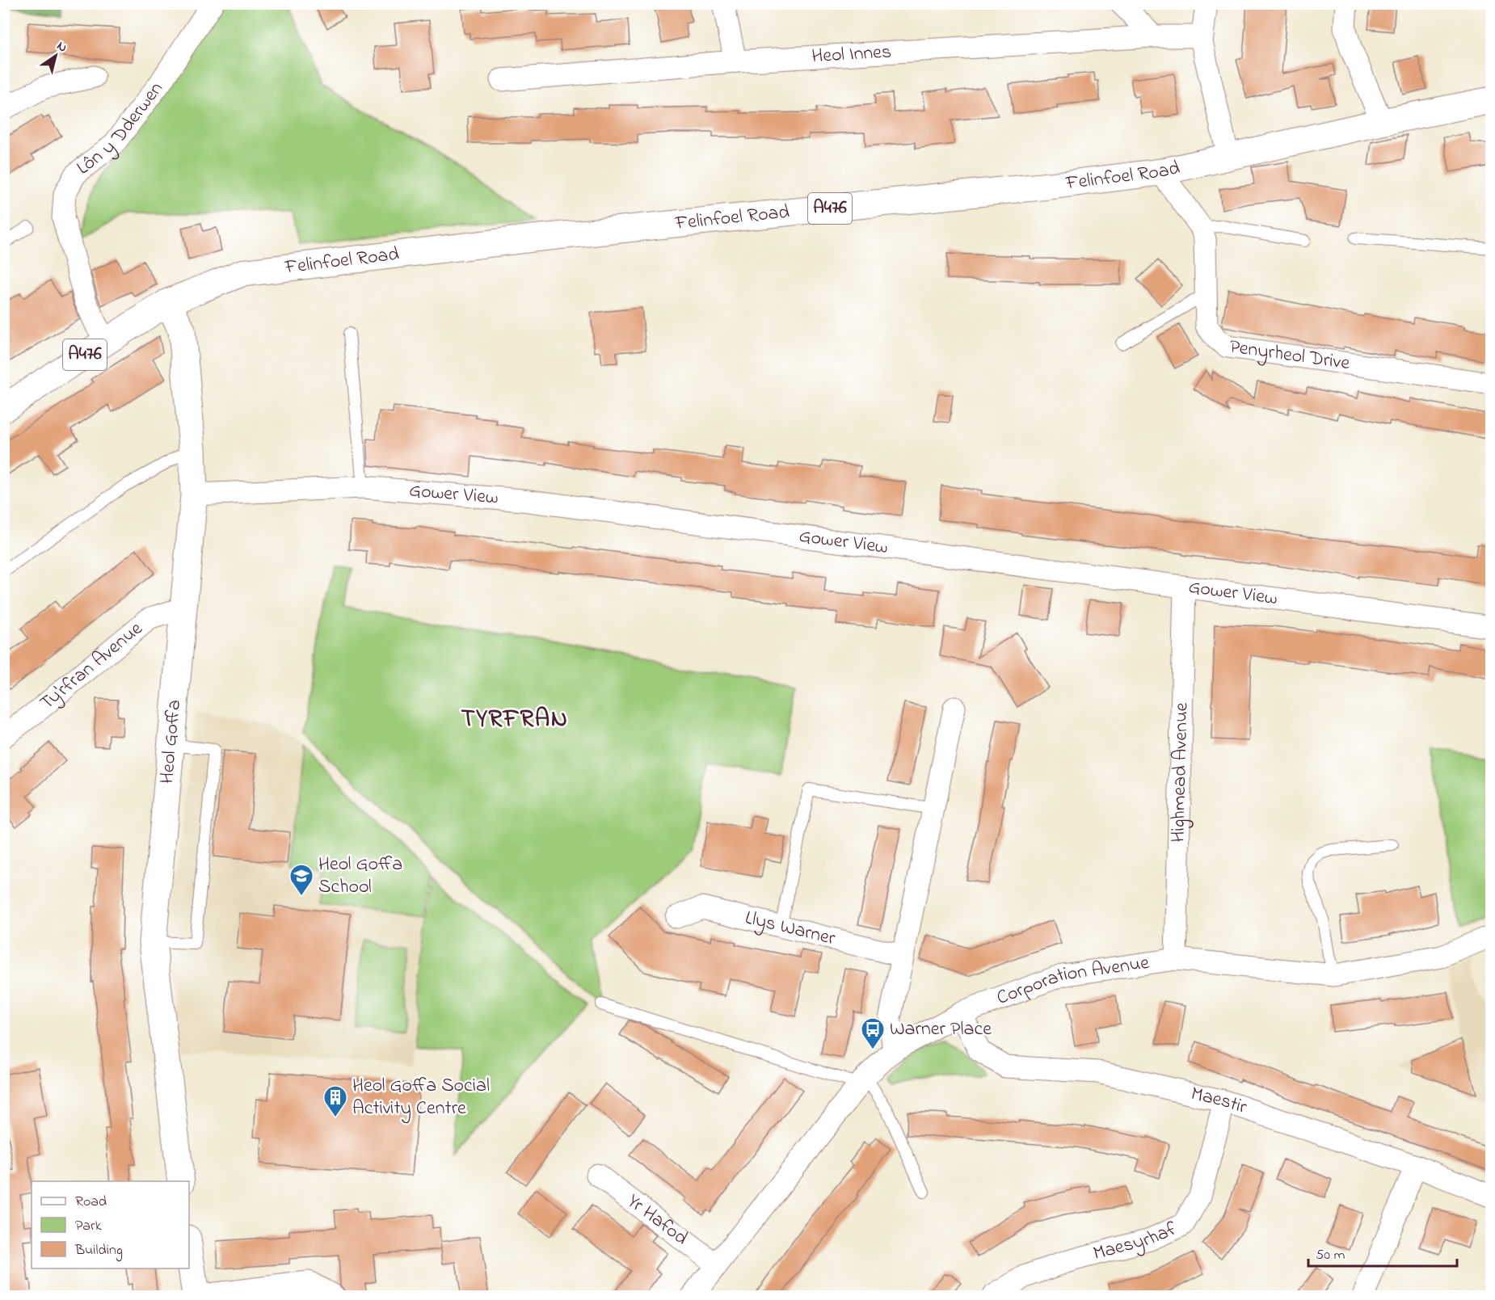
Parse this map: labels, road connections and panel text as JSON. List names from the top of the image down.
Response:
{
  "streets": {
    "main road": ["Felinfoel Road", "A476", "Heol Goffa"],
    "street": [
      "Heol Innes",
      "Lôn y Dderwen",
      "Penyrheol Drive",
      "Gower View",
      "Ty'rfran Avenue",
      "Highmead Avenue",
      "Llys Warner",
      "Corporation Avenue",
      "Maestir",
      "Yr Hafod",
      "Maesyrhaf"
    ]
  },
  "crossings": [
    ["Lôn y Dderwen", "Felinfoel Road"],
    ["Felinfoel Road", "Penyrheol Drive"],
    ["Felinfoel Road", "Heol Goffa"],
    ["Gower View", "Heol Goffa"],
    ["Gower View", "Highmead Avenue"],
    ["Ty'rfran Avenue", "Heol Goffa"],
    ["Highmead Avenue", "Corporation Avenue"],
    ["Corporation Avenue", "Maestir"],
    ["Corporation Avenue", "Yr Hafod"],
    ["Maestir", "Maesyrhaf"]
  ],
  "districts": ["TYRFRAN"],
  "places": {
    "school or university": ["Heol Goffa School"],
    "bus stop": ["Warner Place"],
    "building": ["Heol Goffa Social Activity Centre"]
  },
  "legend": ["Road", "Park", "Building"],
  "scale_bar": "50 m",
  "north": "top right"
}
